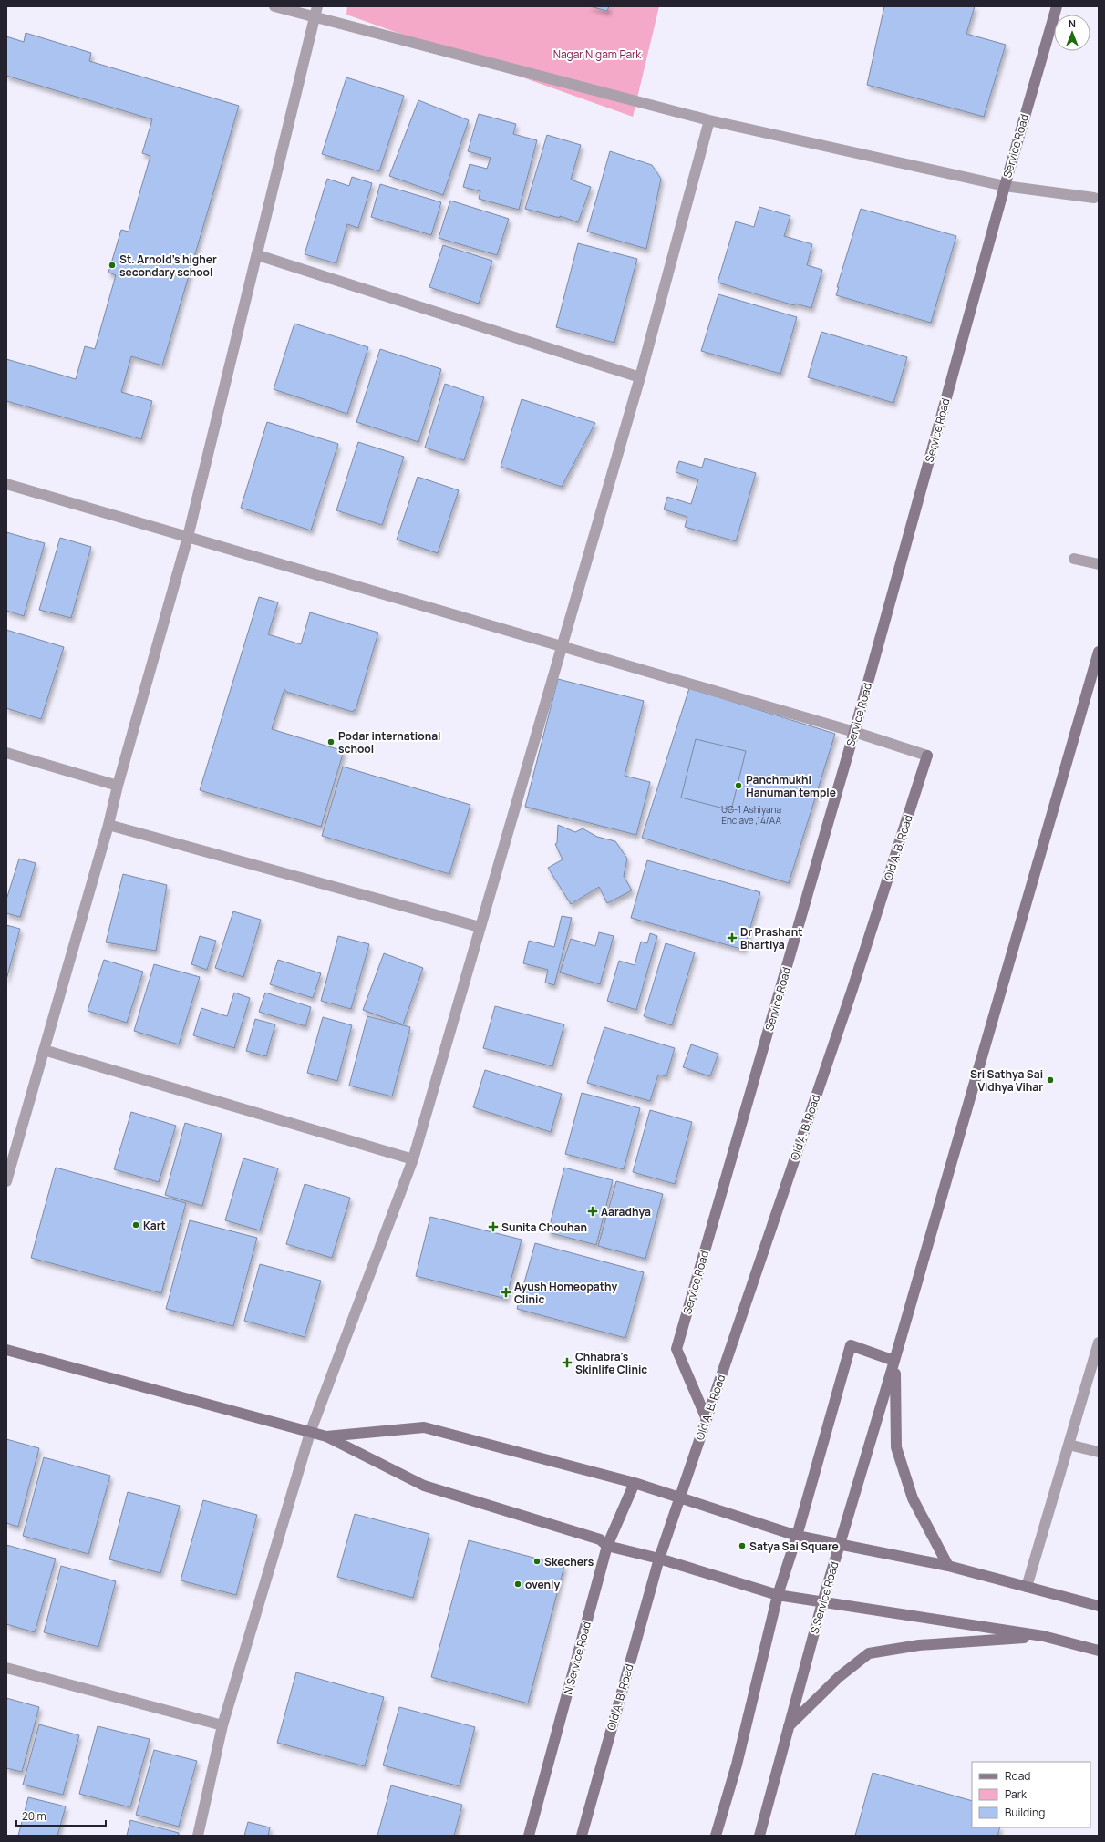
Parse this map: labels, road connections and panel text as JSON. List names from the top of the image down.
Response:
{
  "streets": {
    "street": [
      "Service Road",
      "Old A. B. Road",
      "S Service Road",
      "N Service Road"
    ]
  },
  "crossings": [
    ["Service Road", "Old A. B. Road"]
  ],
  "parks": ["Nagar Nigam Park"],
  "places": {
    "other": [
      "St. Arnold's higher secondary school",
      "Podar international school",
      "Panchmukhi Hanuman temple",
      "Sri Sathya Sai Vidhya Vihar",
      "Kart",
      "Satya Sai Square",
      "Skechers",
      "ovenly"
    ],
    "health": [
      "Dr Prashant Bhartiya",
      "Aaradhya",
      "Sunita Chouhan",
      "Ayush Homeopathy Clinic",
      "Chhabra's Skinlife Clinic"
    ]
  },
  "house_numbers": ["UG-1 Ashiyana Enclave ,14/AA"],
  "legend": ["Road", "Park", "Building"],
  "scale_bar": "20 m",
  "north": "top"
}
